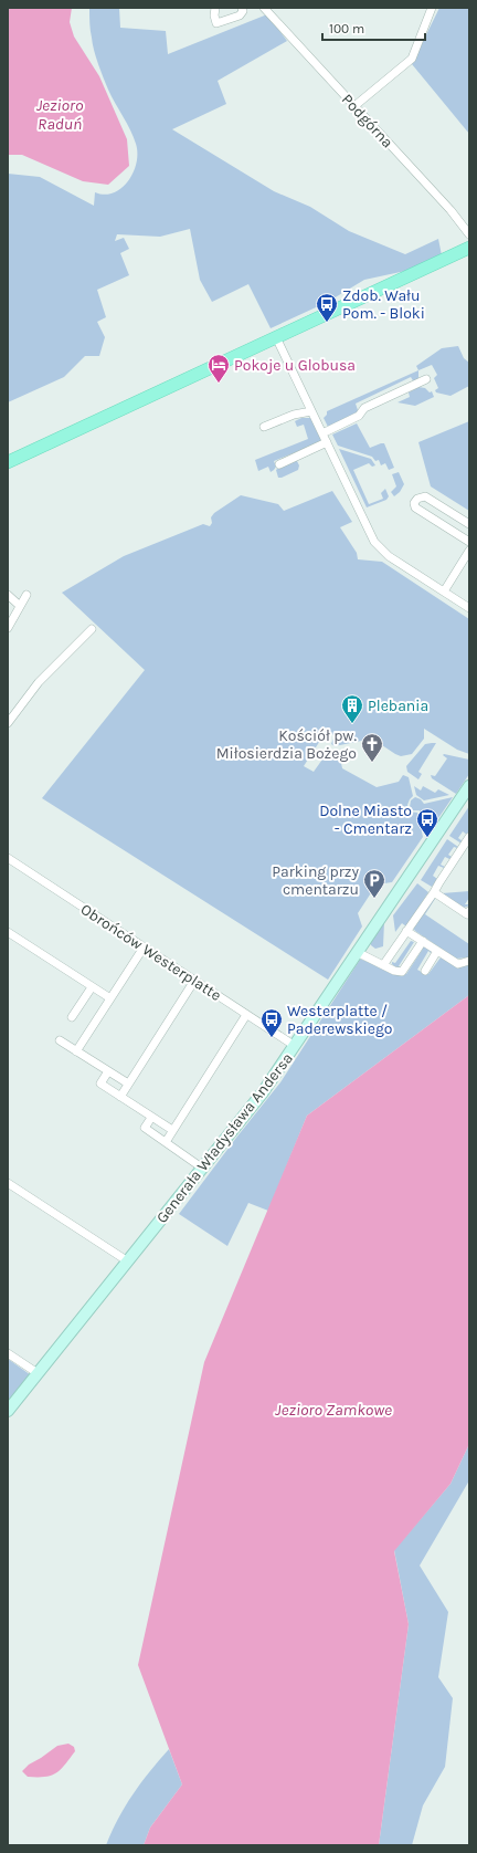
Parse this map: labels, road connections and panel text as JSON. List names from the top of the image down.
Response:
{
  "streets": {
    "main road": ["Generała Władysława Andersa"],
    "street": ["Podgórna", "Obrońców Westerplatte"]
  },
  "crossings": [
    ["Obrońców Westerplatte", "Generała Władysława Andersa"]
  ],
  "water": ["Jezioro Raduń", "Jezioro Zamkowe"],
  "places": {
    "bus stop": ["Zdob. Wału Pom. - Bloki", "Dolne Miasto - Cmentarz", "Westerplatte / Paderewskiego"],
    "hotel": ["Pokoje u Globusa"],
    "building": ["Plebania"],
    "church": ["Kościół pw. Miłosierdzia Bożego"],
    "parking": ["Parking przy cmentarzu"]
  },
  "scale_bar": "100 m"
}
